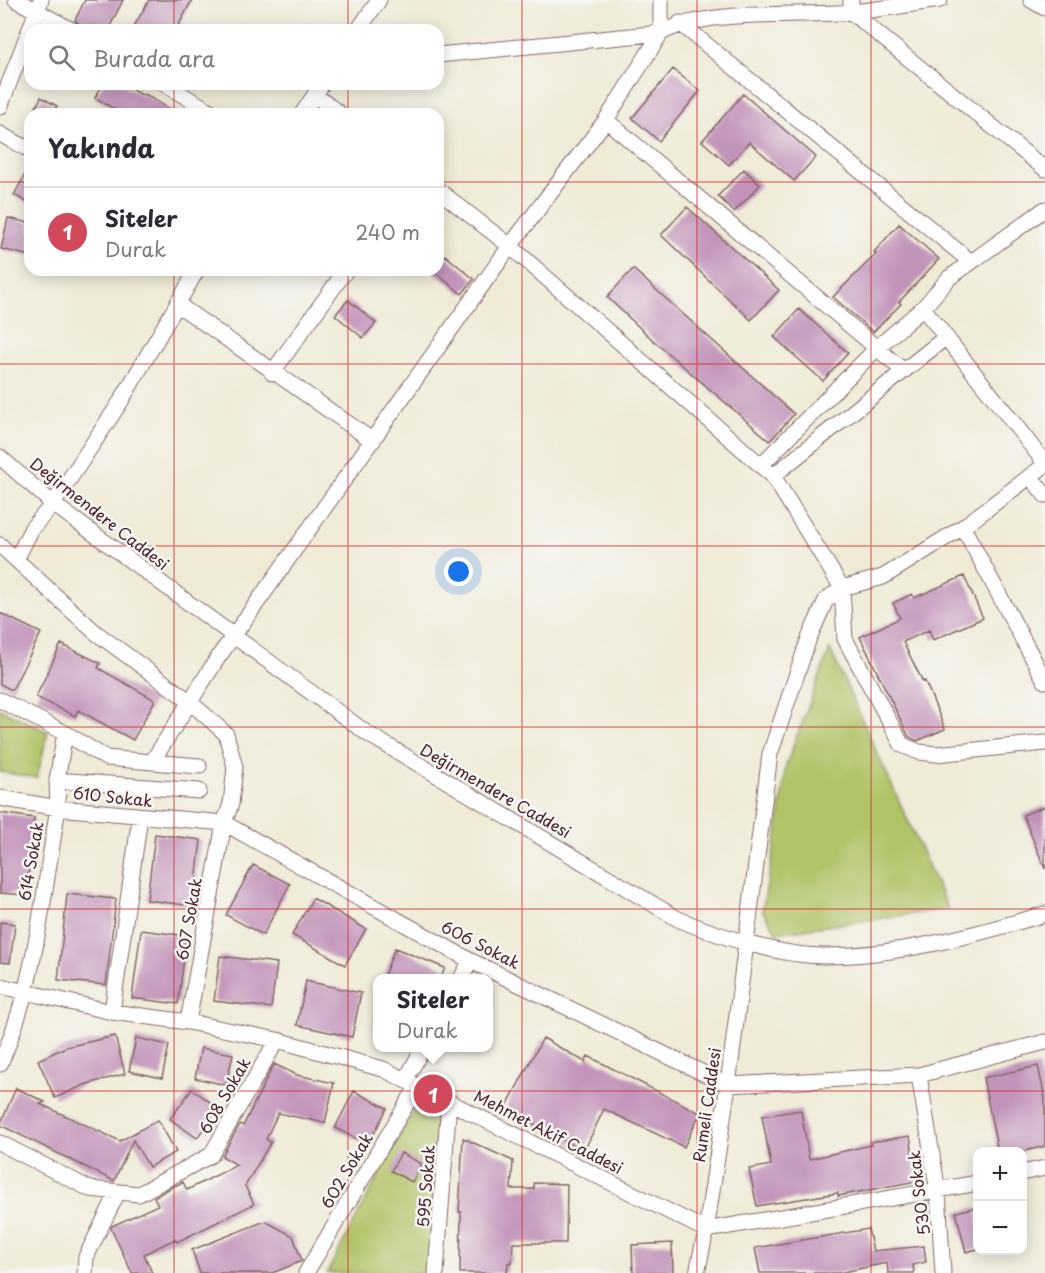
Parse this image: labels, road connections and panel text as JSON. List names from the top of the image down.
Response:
{
  "streets": {
    "street": [
      "Değirmendere Caddesi",
      "610 Sokak",
      "614 Sokak",
      "607 Sokak",
      "606 Sokak",
      "608 Sokak",
      "Rumeli Caddesi",
      "Mehmet Akif Caddesi",
      "602 Sokak",
      "595 Sokak",
      "530 Sokak"
    ]
  },
  "crossings": [
    ["Değirmendere Caddesi", "Rumeli Caddesi"],
    ["610 Sokak", "614 Sokak"],
    ["610 Sokak", "607 Sokak"],
    ["610 Sokak", "606 Sokak"],
    ["614 Sokak", "Mehmet Akif Caddesi"],
    ["607 Sokak", "606 Sokak"],
    ["607 Sokak", "Mehmet Akif Caddesi"],
    ["606 Sokak", "Rumeli Caddesi"],
    ["608 Sokak", "Mehmet Akif Caddesi"],
    ["Rumeli Caddesi", "Mehmet Akif Caddesi"],
    ["Mehmet Akif Caddesi", "602 Sokak"],
    ["Mehmet Akif Caddesi", "595 Sokak"]
  ],
  "page": {
    "search": "Burada ara",
    "heading": "Yakında",
    "list": [
      {
        "mark": "1",
        "name": "Siteler",
        "note": "Durak",
        "value": "240 m"
      }
    ],
    "popup": ["Siteler", "Durak"],
    "pins": "1",
    "map_buttons": ["+", "−"]
  }
}
